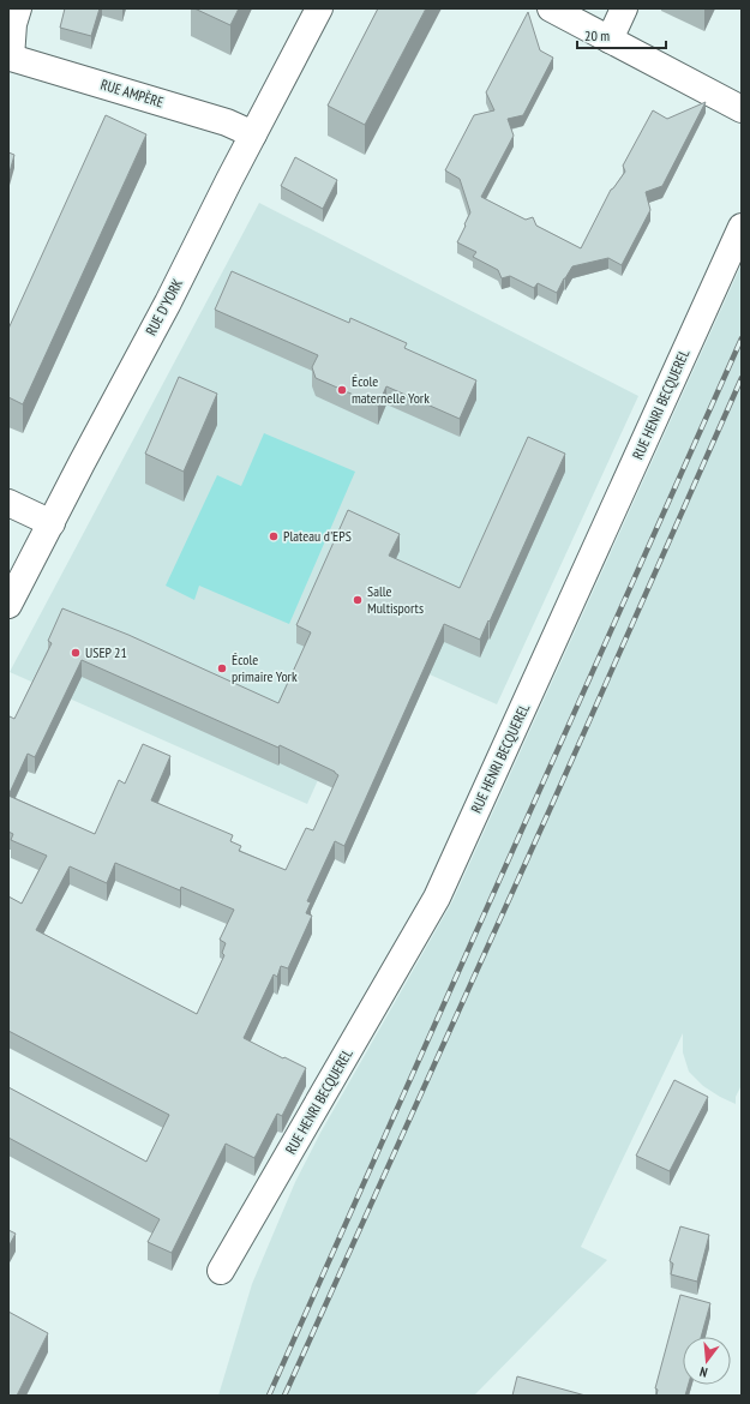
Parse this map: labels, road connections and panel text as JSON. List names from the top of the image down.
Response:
{
  "streets": {
    "street": ["RUE AMPÈRE", "RUE D'YORK", "RUE HENRI BECQUEREL"]
  },
  "crossings": [
    ["RUE AMPÈRE", "RUE D'YORK"]
  ],
  "places": [
    "École maternelle York",
    "Plateau d'EPS",
    "Salle Multisports",
    "USEP 21",
    "École primaire York"
  ],
  "scale_bar": "20 m",
  "north": "bottom"
}
